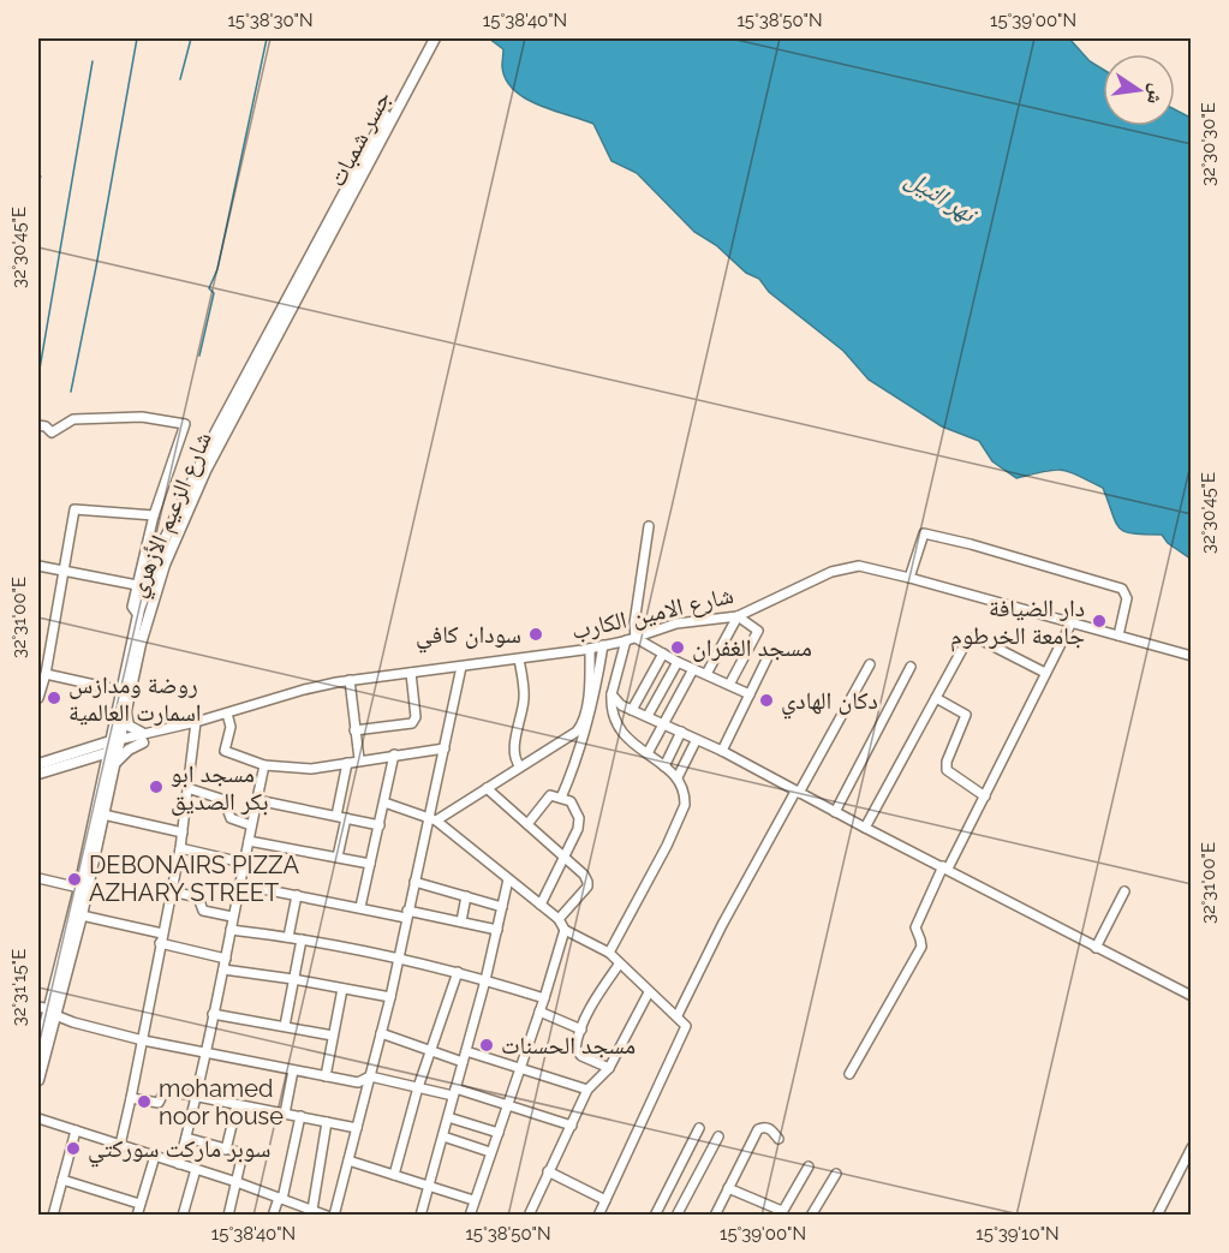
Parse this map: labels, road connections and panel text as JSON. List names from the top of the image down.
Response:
{
  "streets": {
    "main road": ["جسر شمبات", "شارع الزعيم الأزهري"],
    "street": ["شارع الامين الكارب"]
  },
  "crossings": [
    ["جسر شمبات", "شارع الزعيم الأزهري"]
  ],
  "water": ["نهر النيل"],
  "places": [
    "دار الضيافة جامعة الخرطوم",
    "سودان كافي",
    "مسجد الغفران",
    "روضة ومدازس اسمارت العالمية",
    "دكان الهادي",
    "مسجد ابو بكر الصديق",
    "DEBONAIRS PIZZA AZHARY STREET",
    "مسجد الحسنات",
    "mohamed noor house",
    "سوبر ماركت سوركتي"
  ],
  "north": "right",
  "coordinates": [
    "15°38'30\"N",
    "15°38'40\"N",
    "15°38'50\"N",
    "15°39'00\"N",
    "32°30'30\"E",
    "32°30'45\"E",
    "32°31'00\"E",
    "32°31'15\"E",
    "15°39'10\"N"
  ]
}
